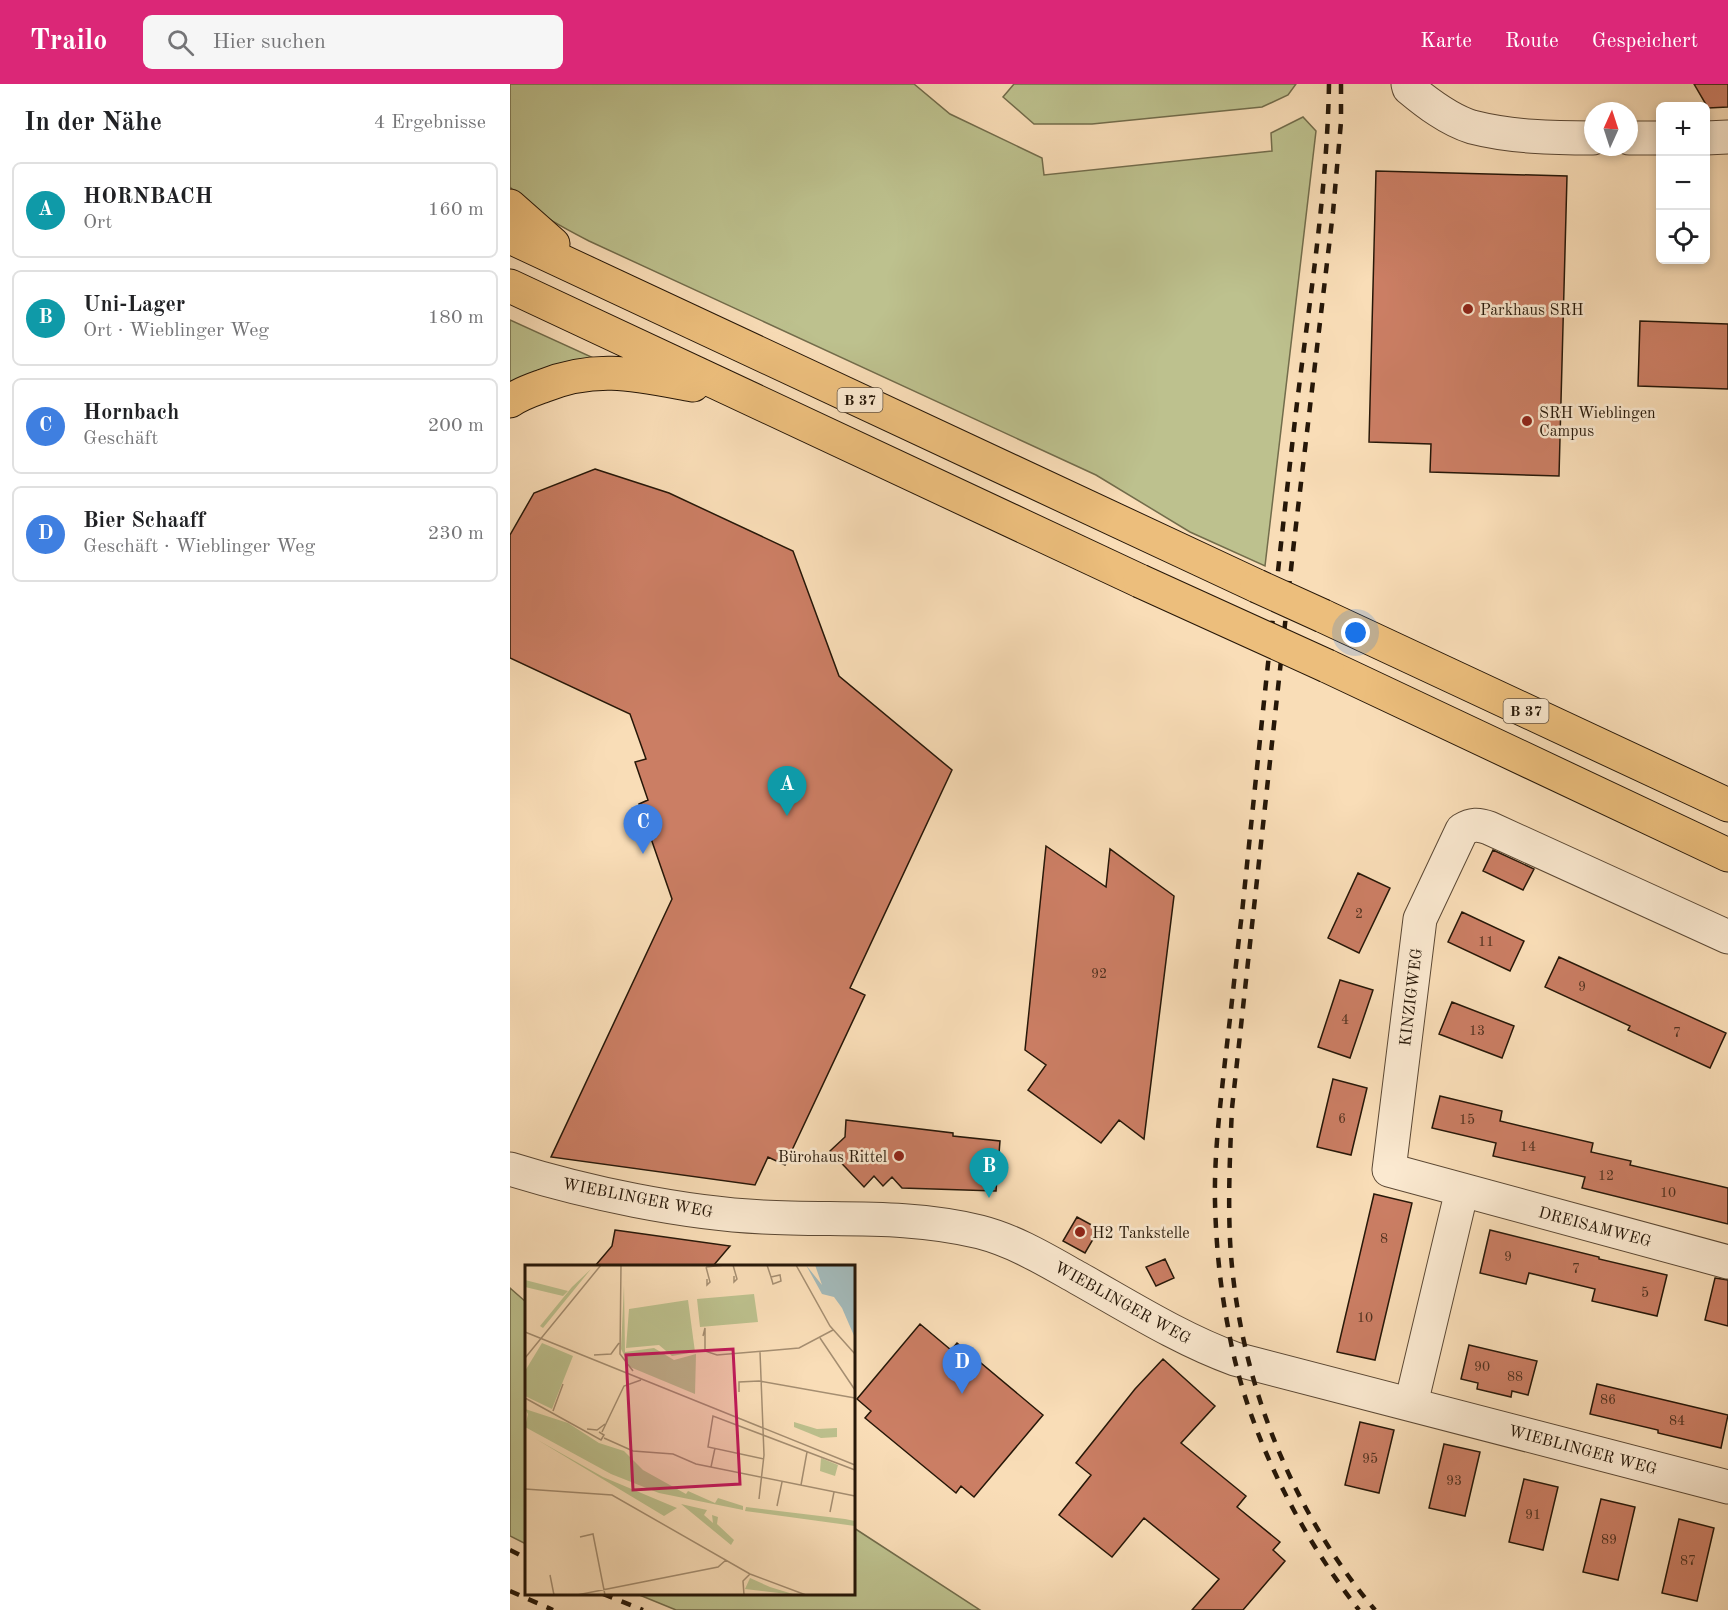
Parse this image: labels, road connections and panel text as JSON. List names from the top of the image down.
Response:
{
  "streets": {
    "highway": ["B 37"],
    "street": ["KINZIGWEG", "WIEBLINGER WEG", "DREISAMWEG"]
  },
  "crossings": [
    ["KINZIGWEG", "DREISAMWEG"]
  ],
  "places": [
    "Parkhaus SRH",
    "SRH Wieblingen Campus",
    "Bürohaus Rittel",
    "H2 Tankstelle"
  ],
  "house_numbers": [
    "2",
    "11",
    "92",
    "9",
    "4",
    "13",
    "7",
    "6",
    "15",
    "14",
    "12",
    "10",
    "8",
    "9",
    "7",
    "5",
    "10",
    "90",
    "88",
    "86",
    "84",
    "95",
    "93",
    "91",
    "89",
    "87"
  ],
  "north": "top",
  "page": {
    "header": "Trailo",
    "search": "Hier suchen",
    "nav": ["Karte", "Route", "Gespeichert"],
    "heading": ["In der Nähe", "4 Ergebnisse"],
    "map_buttons": ["+", "−"],
    "list": [
      {
        "mark": "A",
        "name": "HORNBACH",
        "note": "Ort",
        "value": "160 m"
      },
      {
        "mark": "B",
        "name": "Uni-Lager",
        "note": "Ort · Wieblinger Weg",
        "value": "180 m"
      },
      {
        "mark": "C",
        "name": "Hornbach",
        "note": "Geschäft",
        "value": "200 m"
      },
      {
        "mark": "D",
        "name": "Bier Schaaff",
        "note": "Geschäft · Wieblinger Weg",
        "value": "230 m"
      }
    ],
    "pins": [
      "A",
      "C",
      "B",
      "D"
    ]
  }
}
